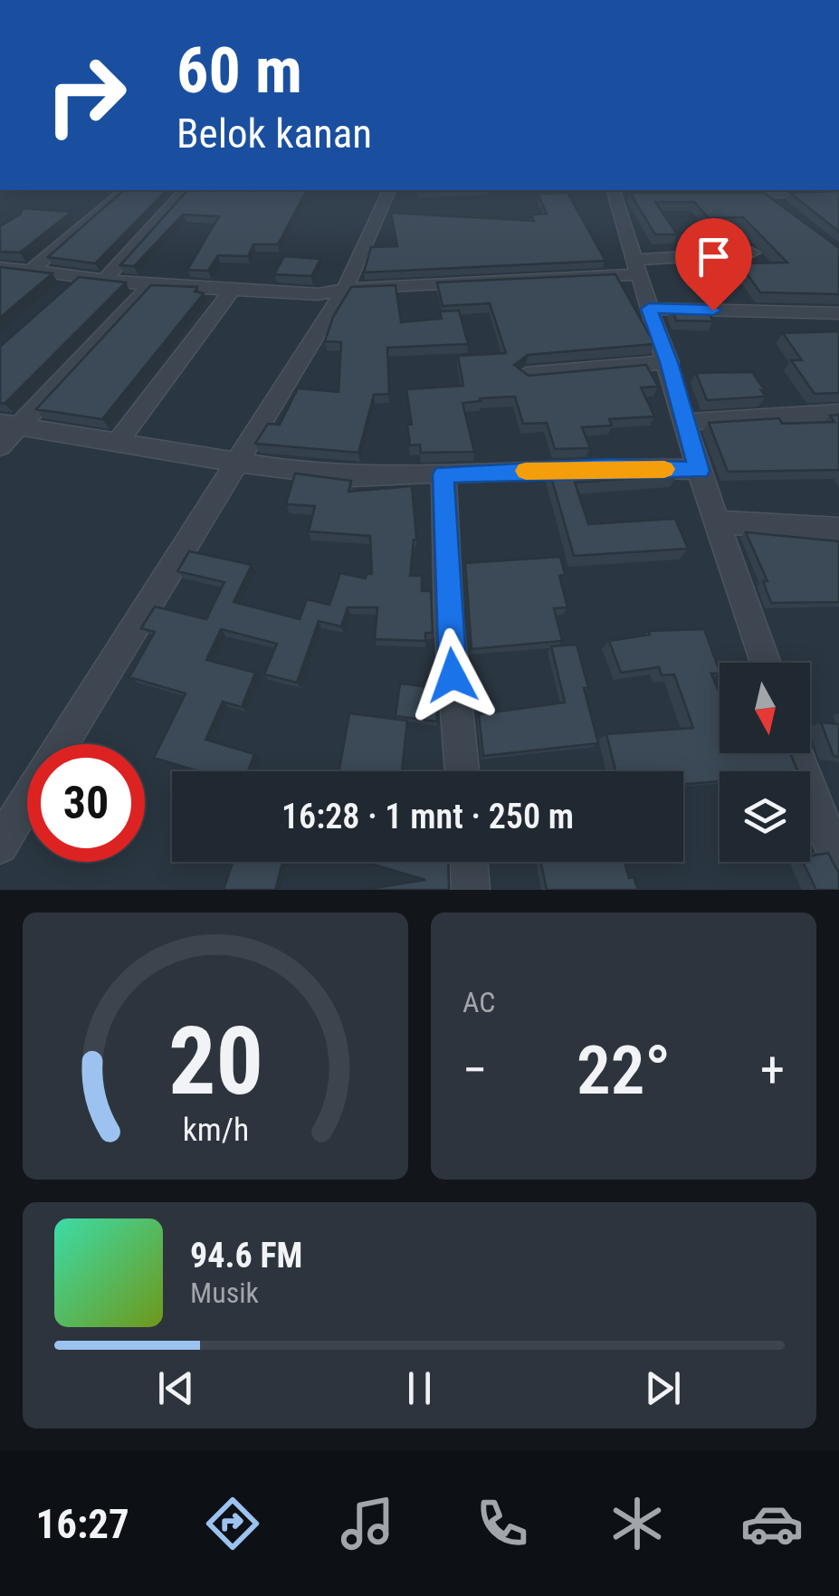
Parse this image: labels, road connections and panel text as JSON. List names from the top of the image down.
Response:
{
  "north": "bottom",
  "page": {
    "turn": ["60 m", "Belok kanan"],
    "limit": "30",
    "trip": "16:28 · 1 mnt · 250 m",
    "tile": "AC",
    "heat": ["−", "22°", "+"],
    "song": ["94.6 FM", "Musik"],
    "tabs": "16:27",
    "gauge": ["20", "km/h"]
  }
}
